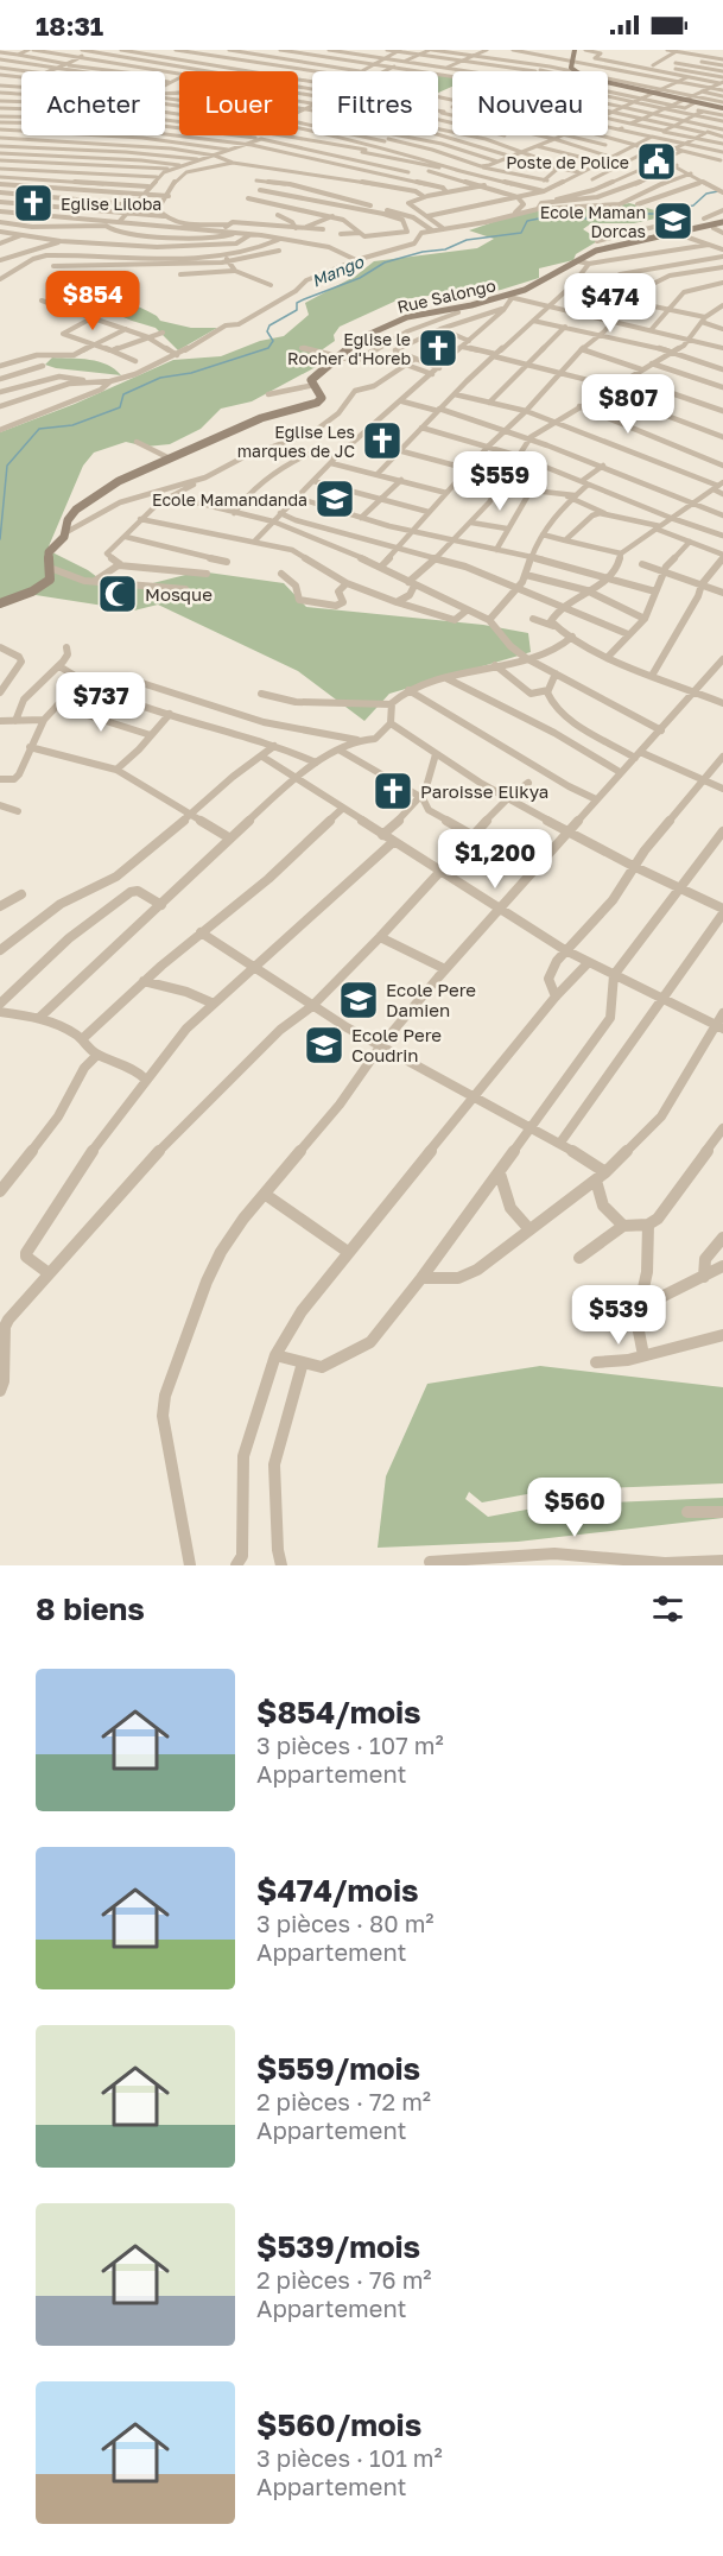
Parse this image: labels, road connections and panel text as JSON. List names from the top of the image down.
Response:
{
  "streets": {
    "street": ["Rue Salongo"]
  },
  "water": ["Mango"],
  "places": {
    "public building": ["Poste de Police"],
    "church": [
      "Eglise Liloba",
      "Eglise le Rocher d'Horeb",
      "Eglise Les marques de JC",
      "Paroisse Elikya"
    ],
    "school or university": [
      "Ecole Maman Dorcas",
      "Ecole Mamandanda",
      "Ecole Pere Damien",
      "Ecole Pere Coudrin"
    ],
    "mosque": ["Mosque"]
  },
  "page": {
    "status": "18:31",
    "chip": [
      "Acheter",
      "Louer",
      "Filtres",
      "Nouveau"
    ],
    "price": [
      "$854",
      "$474",
      "$807",
      "$559",
      "$737",
      "$1,200",
      "$539",
      "$560"
    ],
    "heading": "8 biens",
    "list": [
      {
        "name": "$854/mois",
        "note": "3 pièces · 107 m² · Appartement"
      },
      {
        "name": "$474/mois",
        "note": "3 pièces · 80 m² · Appartement"
      },
      {
        "name": "$559/mois",
        "note": "2 pièces · 72 m² · Appartement"
      },
      {
        "name": "$539/mois",
        "note": "2 pièces · 76 m² · Appartement"
      },
      {
        "name": "$560/mois",
        "note": "3 pièces · 101 m² · Appartement"
      }
    ]
  }
}
